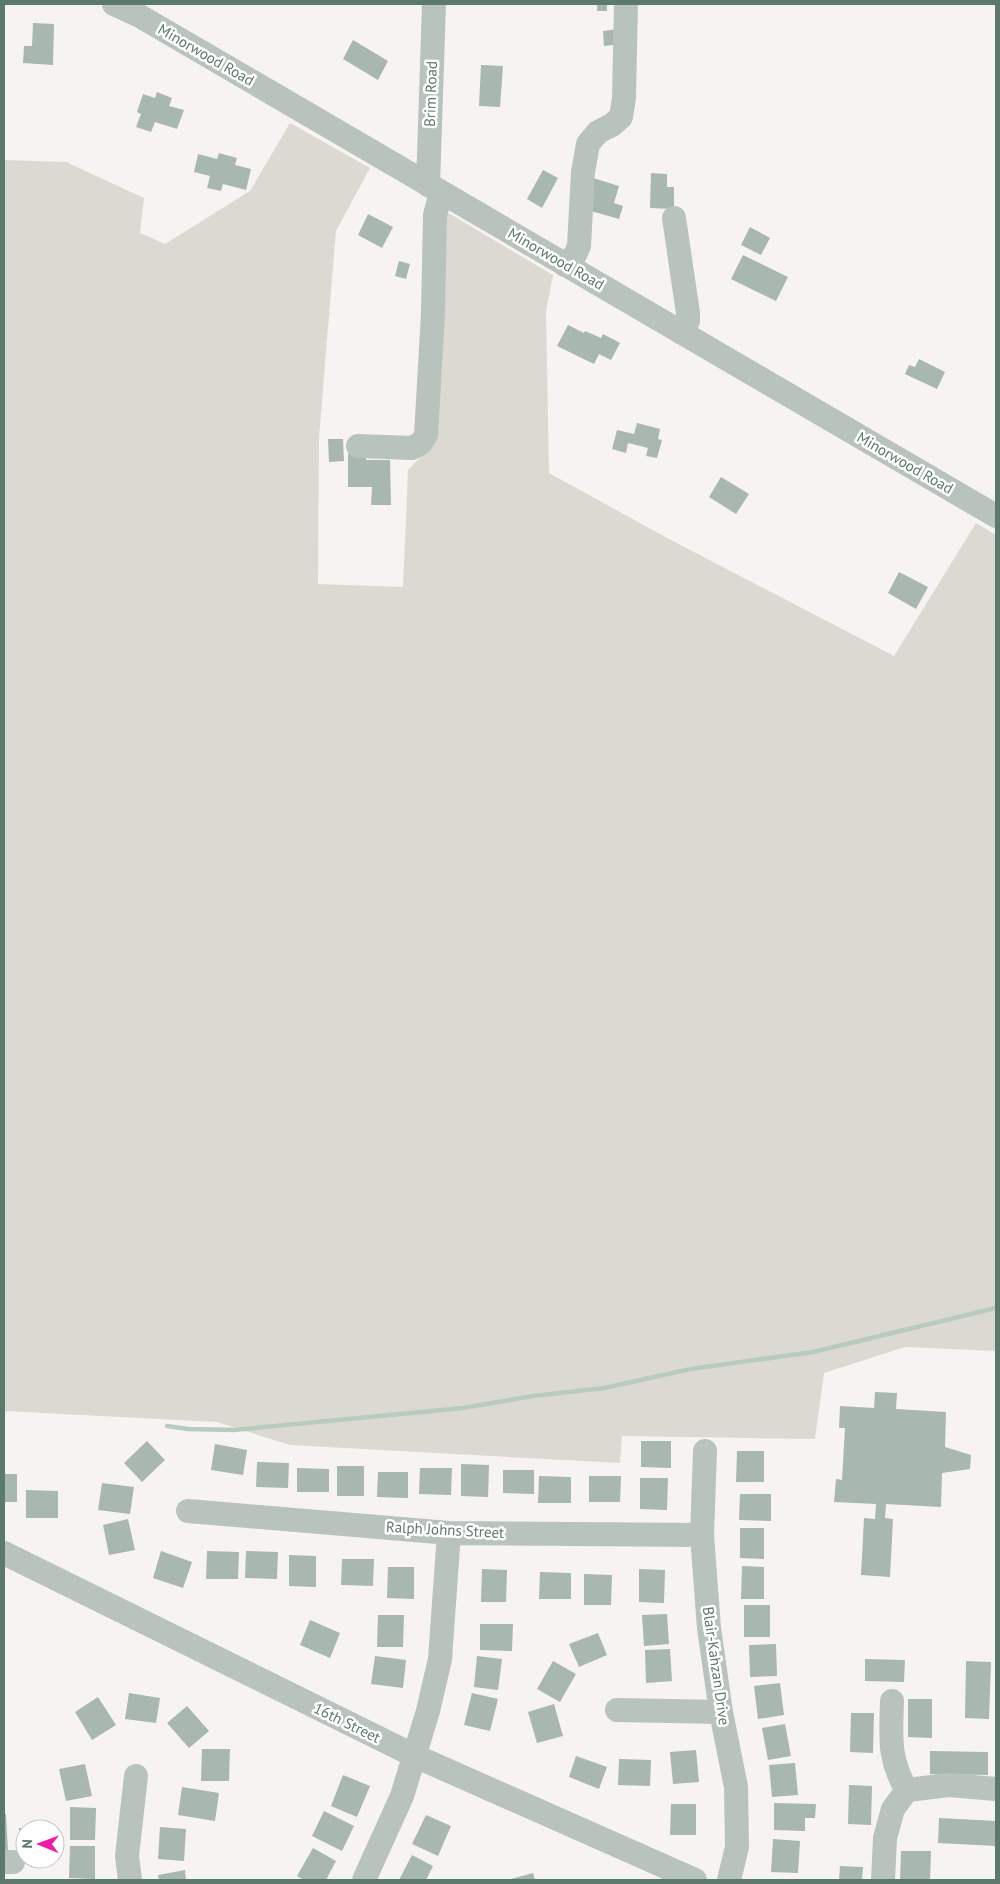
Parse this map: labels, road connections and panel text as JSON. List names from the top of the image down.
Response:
{
  "streets": {
    "street": [
      "Minorwood Road",
      "Brim Road",
      "Ralph Johns Street",
      "Blair-Kahzan Drive",
      "16th Street"
    ]
  },
  "crossings": [
    ["Minorwood Road", "Brim Road"],
    ["Ralph Johns Street", "Blair-Kahzan Drive"]
  ],
  "north": "left"
}
